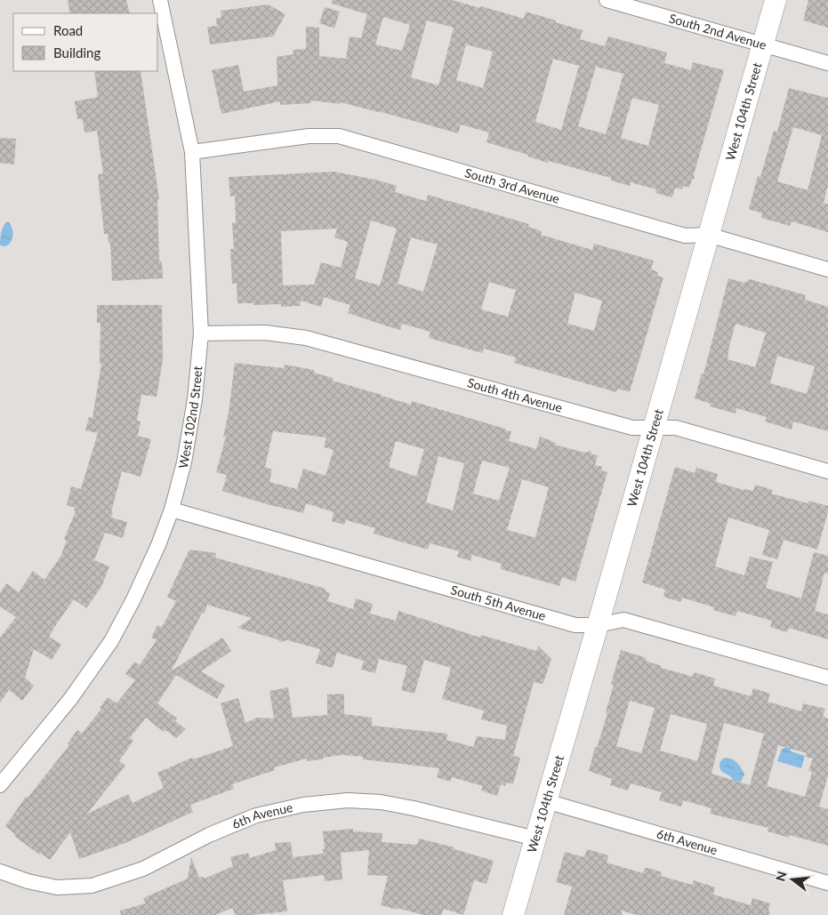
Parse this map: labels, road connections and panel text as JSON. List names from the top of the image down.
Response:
{
  "streets": {
    "street": [
      "South 2nd Avenue",
      "West 104th Street",
      "South 3rd Avenue",
      "South 4th Avenue",
      "West 102nd Street",
      "South 5th Avenue",
      "6th Avenue"
    ]
  },
  "crossings": [
    ["South 2nd Avenue", "West 104th Street"],
    ["West 104th Street", "South 3rd Avenue"],
    ["West 104th Street", "South 4th Avenue"],
    ["West 104th Street", "South 5th Avenue"],
    ["West 104th Street", "6th Avenue"],
    ["South 3rd Avenue", "West 102nd Street"],
    ["South 4th Avenue", "West 102nd Street"],
    ["West 102nd Street", "South 5th Avenue"]
  ],
  "legend": ["Road", "Building"],
  "north": "left"
}
